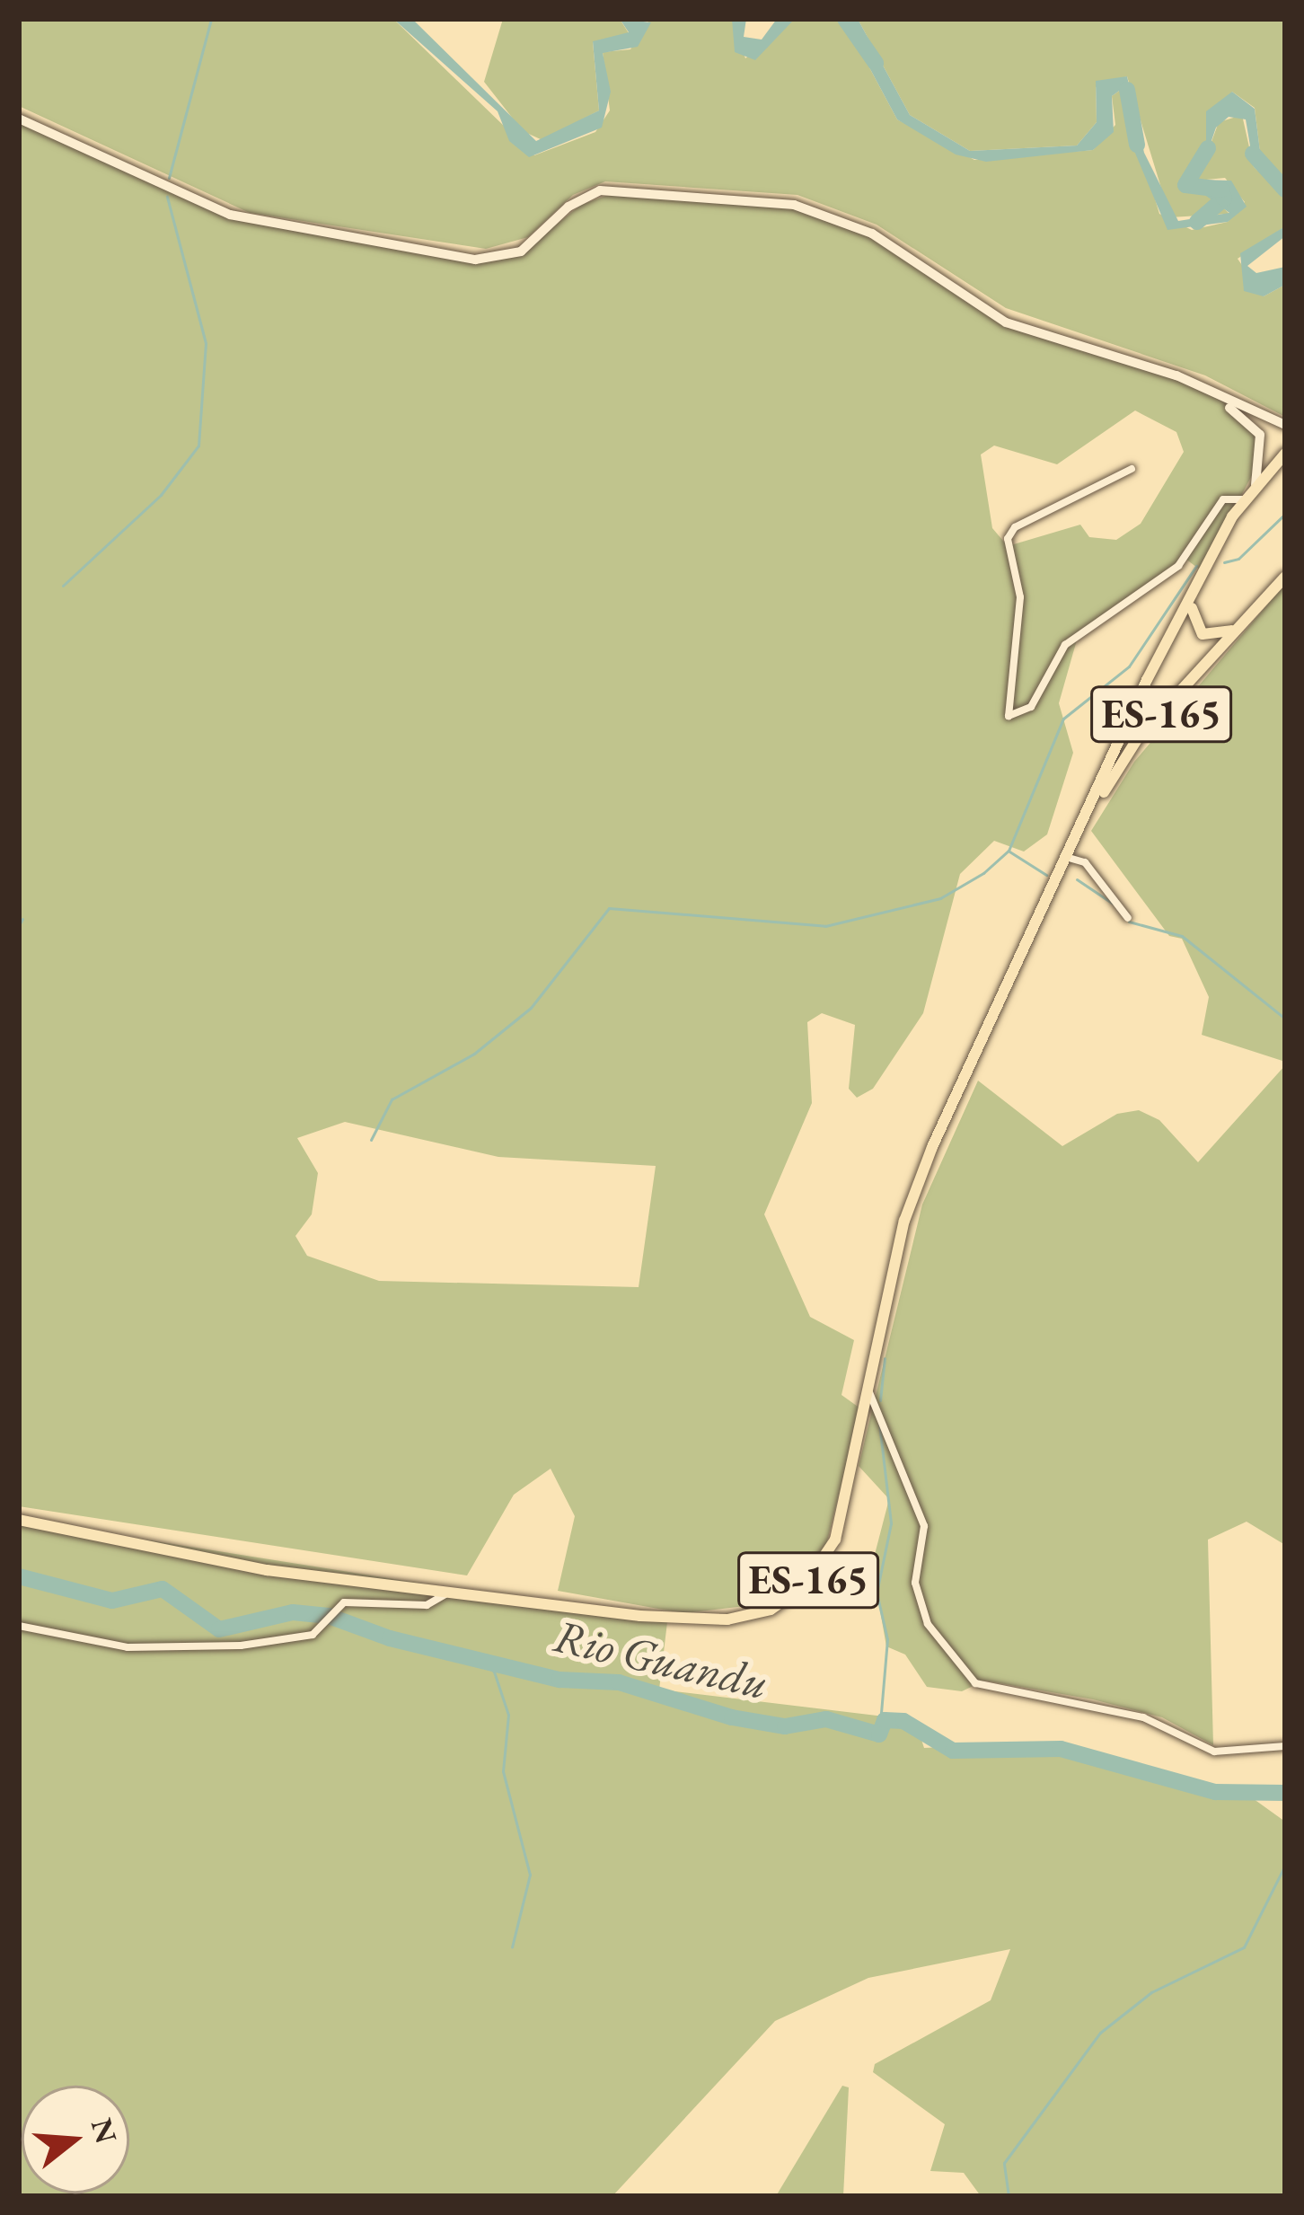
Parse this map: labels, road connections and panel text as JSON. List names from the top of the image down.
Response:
{
  "streets": {
    "main road": ["ES-165"]
  },
  "water": ["Rio Guandu"],
  "north": "right"
}
